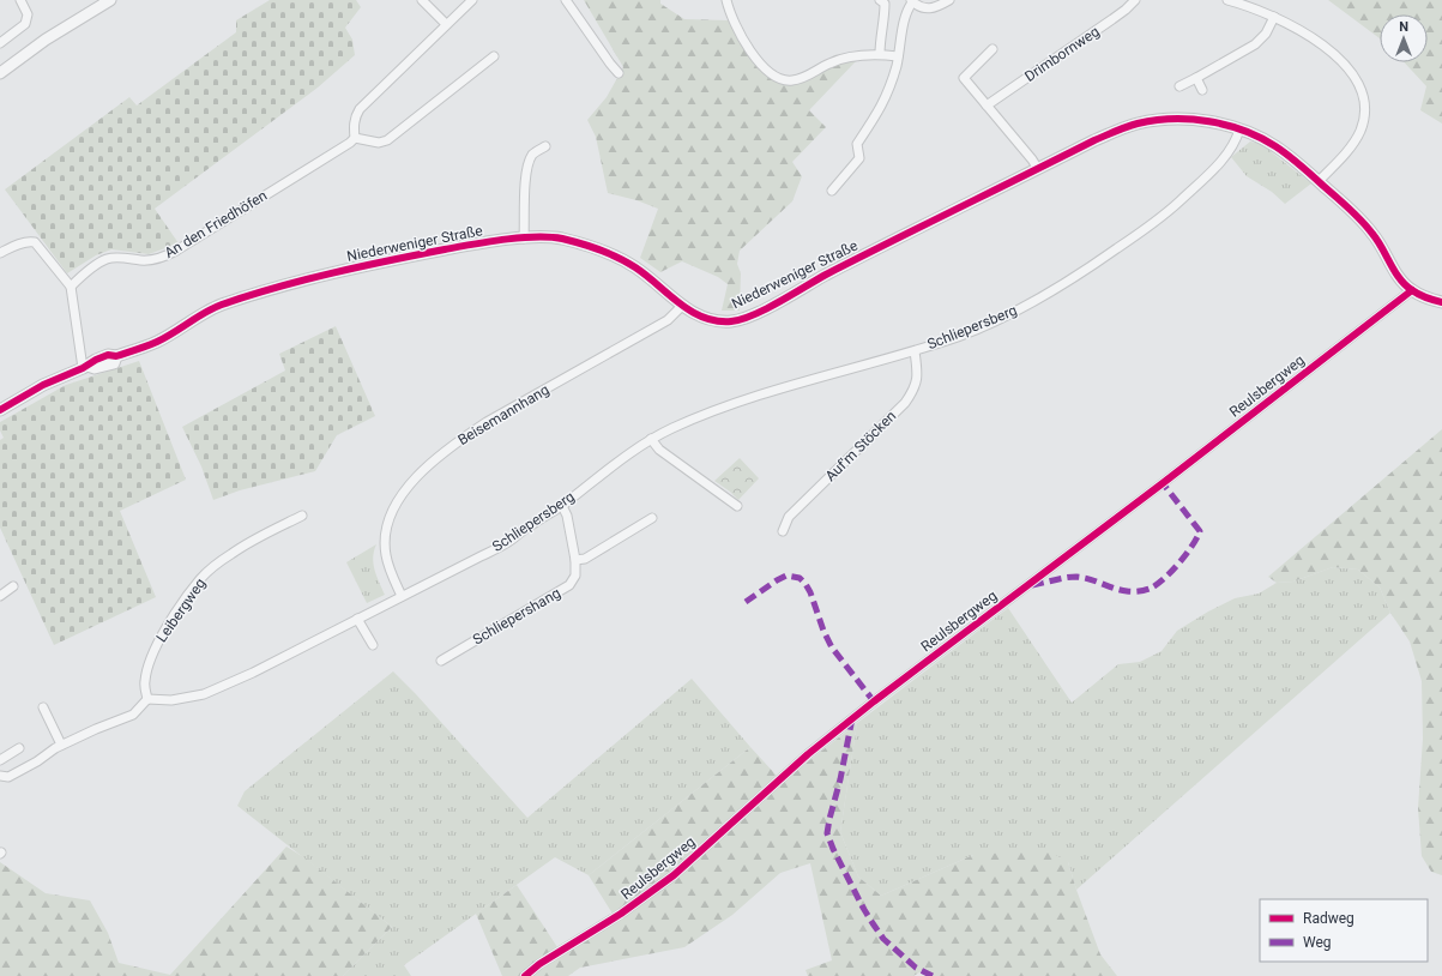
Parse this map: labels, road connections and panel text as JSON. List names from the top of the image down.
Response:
{
  "streets": {
    "street": [
      "Drimbornweg",
      "An den Friedhöfen",
      "Niederweniger Straße",
      "Schliepersberg",
      "Reulsbergweg",
      "Beisemannhang",
      "Auf'm Stöcken",
      "Leibergweg",
      "Schliepershang"
    ]
  },
  "crossings": [
    ["Niederweniger Straße", "Schliepersberg"],
    ["Niederweniger Straße", "Reulsbergweg"],
    ["Niederweniger Straße", "Beisemannhang"],
    ["Schliepersberg", "Beisemannhang"],
    ["Schliepersberg", "Auf'm Stöcken"],
    ["Schliepersberg", "Leibergweg"],
    ["Schliepersberg", "Schliepershang"]
  ],
  "legend": ["Radweg", "Weg"],
  "north": "top"
}
